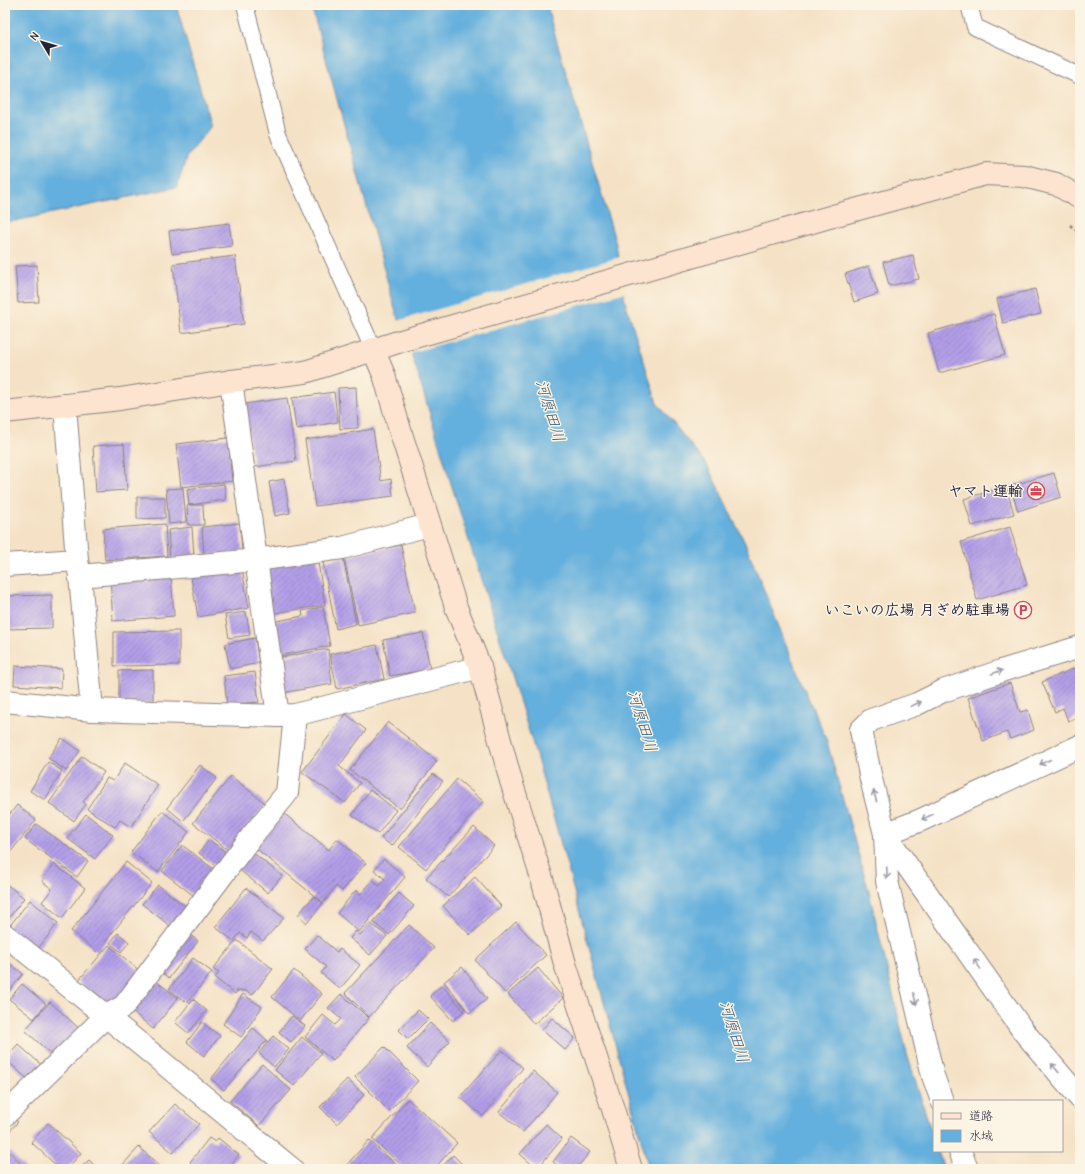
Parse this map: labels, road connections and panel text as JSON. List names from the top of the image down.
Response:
{
  "water": ["河原田川"],
  "places": {
    "office": ["ヤマト運輸"],
    "parking": ["いこいの広場 月ぎめ駐車場"]
  },
  "legend": ["道路", "水域"],
  "north": "top left"
}
